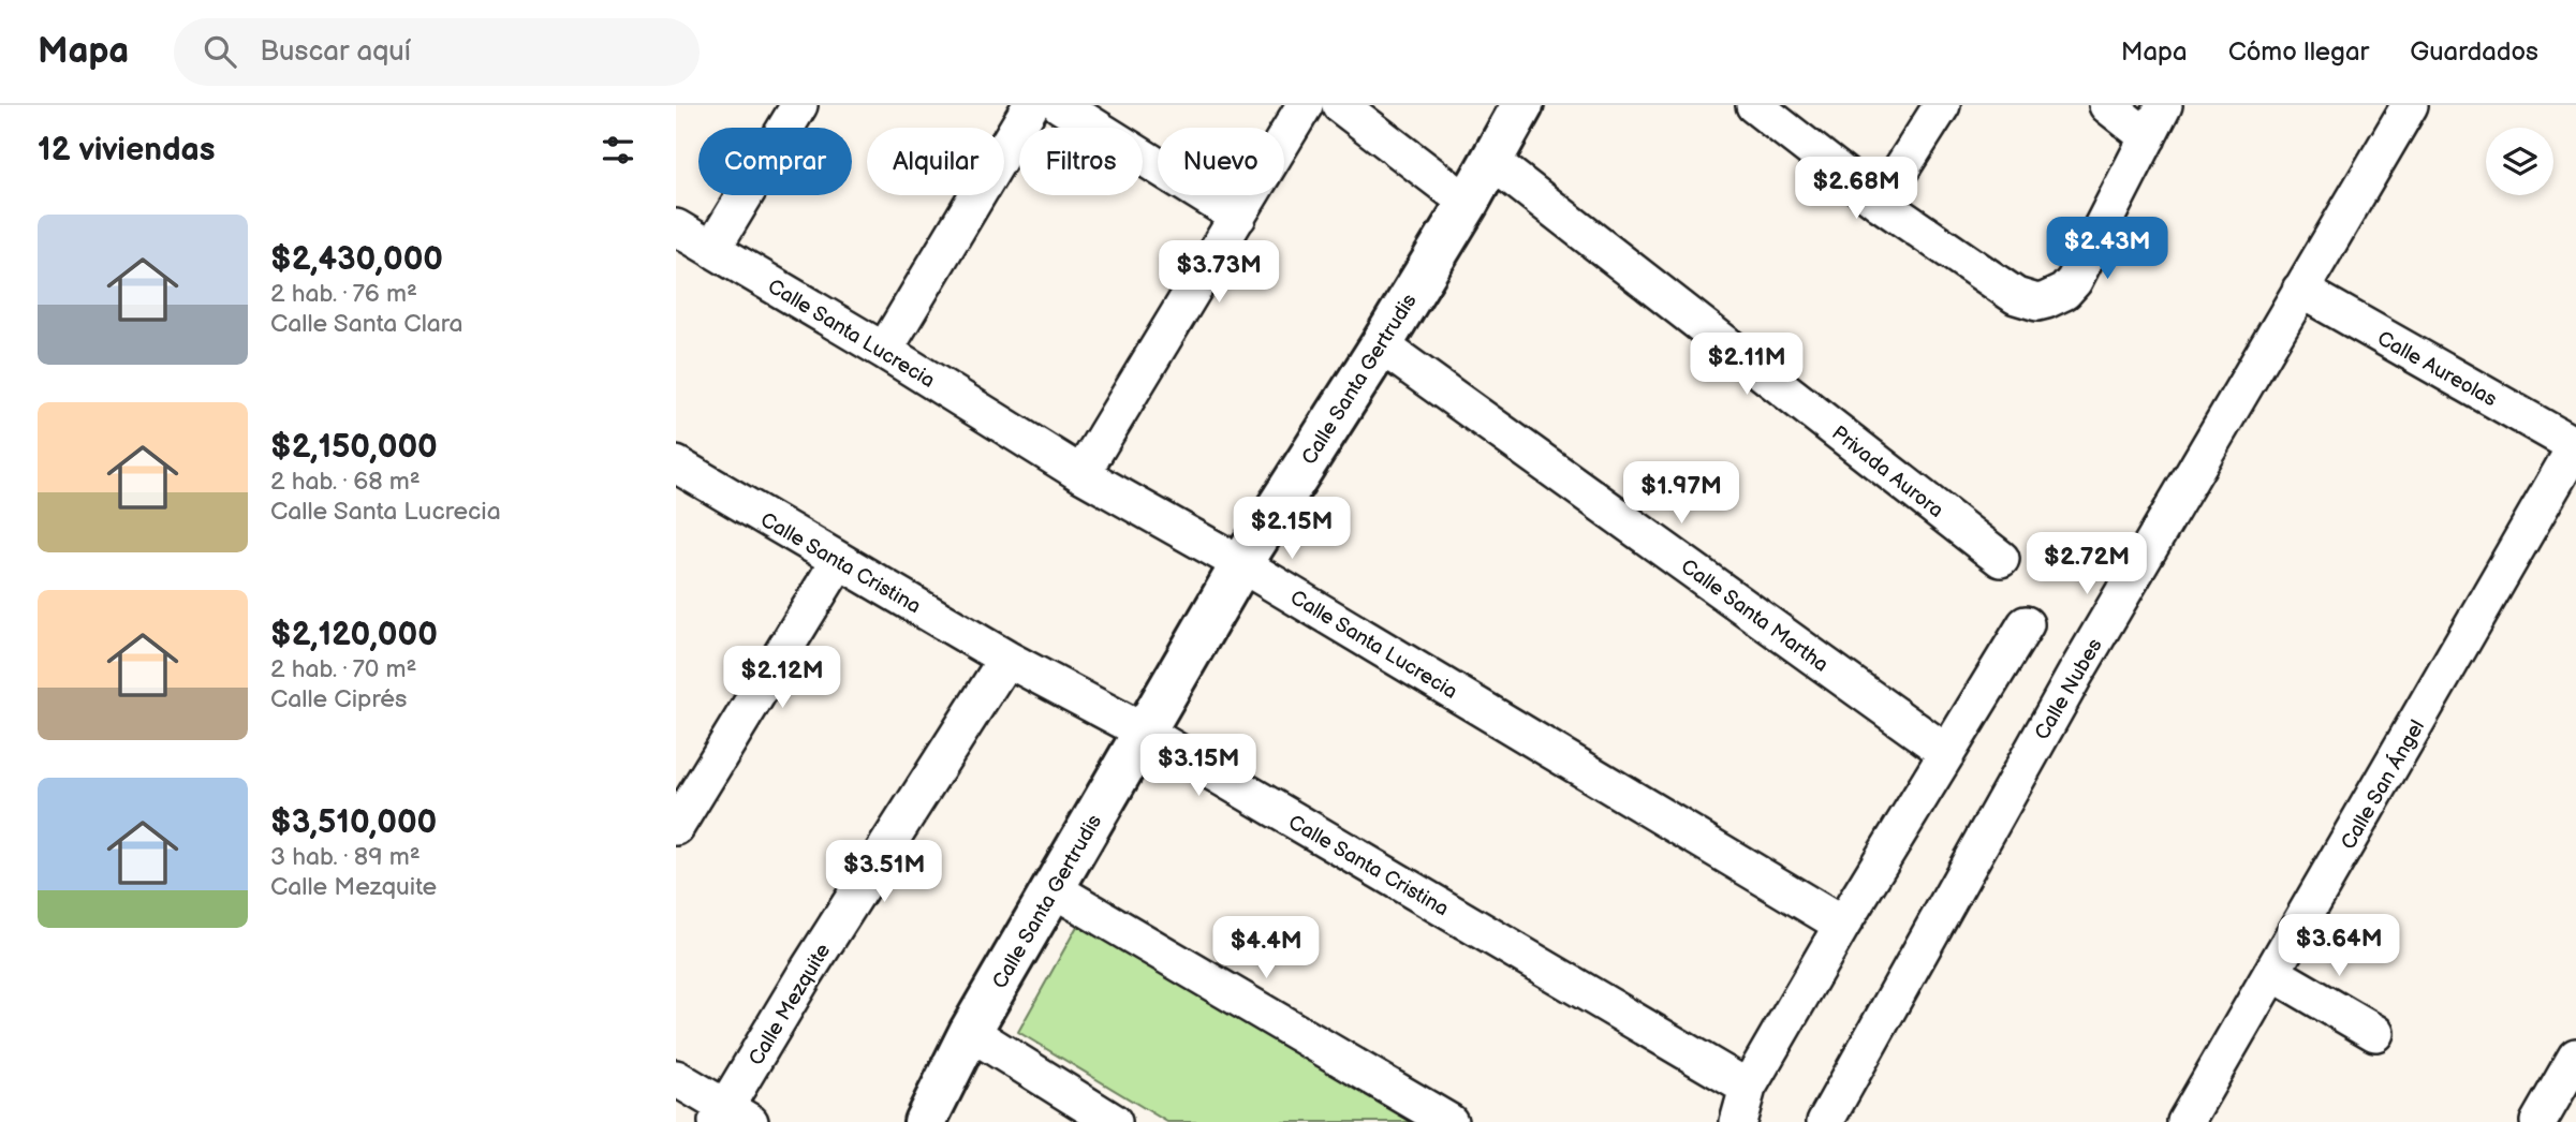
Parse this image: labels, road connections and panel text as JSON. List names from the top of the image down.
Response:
{
  "streets": {
    "street": [
      "Calle Santa Lucrecia",
      "Calle Aureolas",
      "Calle Santa Gertrudis",
      "Privada Aurora",
      "Calle Santa Cristina",
      "Calle Santa Martha",
      "Calle Nubes",
      "Calle San Ángel",
      "Calle Mezquite"
    ]
  },
  "crossings": [
    ["Calle Santa Lucrecia", "Calle Santa Gertrudis"],
    ["Calle Aureolas", "Calle Nubes"],
    ["Calle Aureolas", "Calle San Ángel"],
    ["Calle Santa Gertrudis", "Privada Aurora"],
    ["Calle Santa Gertrudis", "Calle Santa Cristina"],
    ["Calle Santa Gertrudis", "Calle Santa Martha"],
    ["Calle Santa Cristina", "Calle Mezquite"]
  ],
  "page": {
    "header": "Mapa",
    "search": "Buscar aquí",
    "nav": ["Mapa", "Cómo llegar", "Guardados"],
    "heading": "12 viviendas",
    "chip": [
      "Comprar",
      "Alquilar",
      "Filtros",
      "Nuevo"
    ],
    "price": [
      "$2.68M",
      "$2.43M",
      "$3.73M",
      "$2.11M",
      "$1.97M",
      "$2.15M",
      "$2.72M",
      "$2.12M",
      "$3.15M",
      "$3.51M",
      "$3.64M",
      "$4.4M"
    ],
    "list": [
      {
        "name": "$2,430,000",
        "note": "2 hab. · 76 m² · Calle Santa Clara"
      },
      {
        "name": "$2,150,000",
        "note": "2 hab. · 68 m² · Calle Santa Lucrecia"
      },
      {
        "name": "$2,120,000",
        "note": "2 hab. · 70 m² · Calle Ciprés"
      },
      {
        "name": "$3,510,000",
        "note": "3 hab. · 89 m² · Calle Mezquite"
      }
    ]
  }
}
